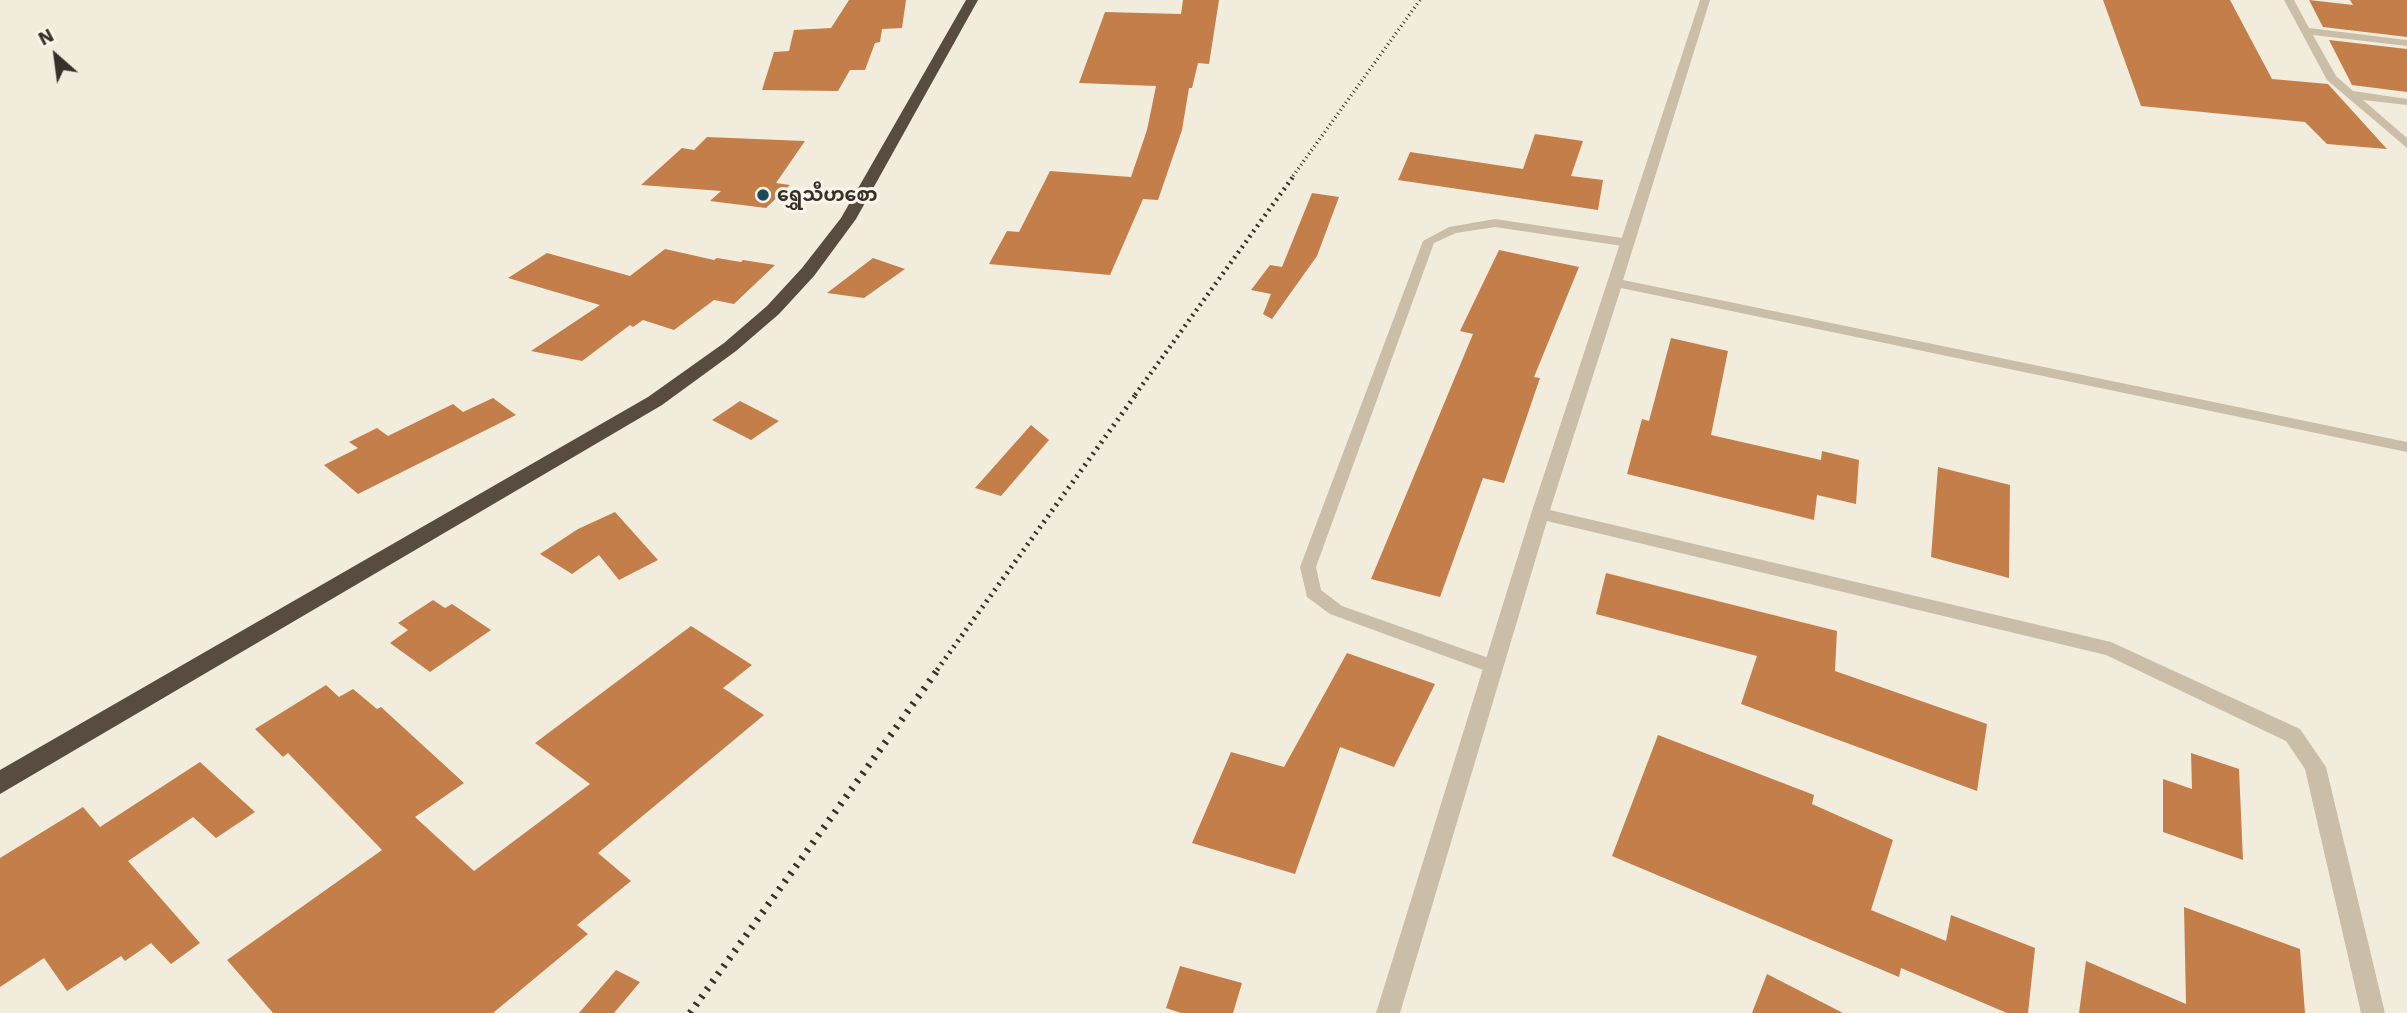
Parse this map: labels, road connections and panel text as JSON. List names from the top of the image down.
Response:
{
  "places": ["ရွှေသီဟစော"],
  "north": "top left"
}
